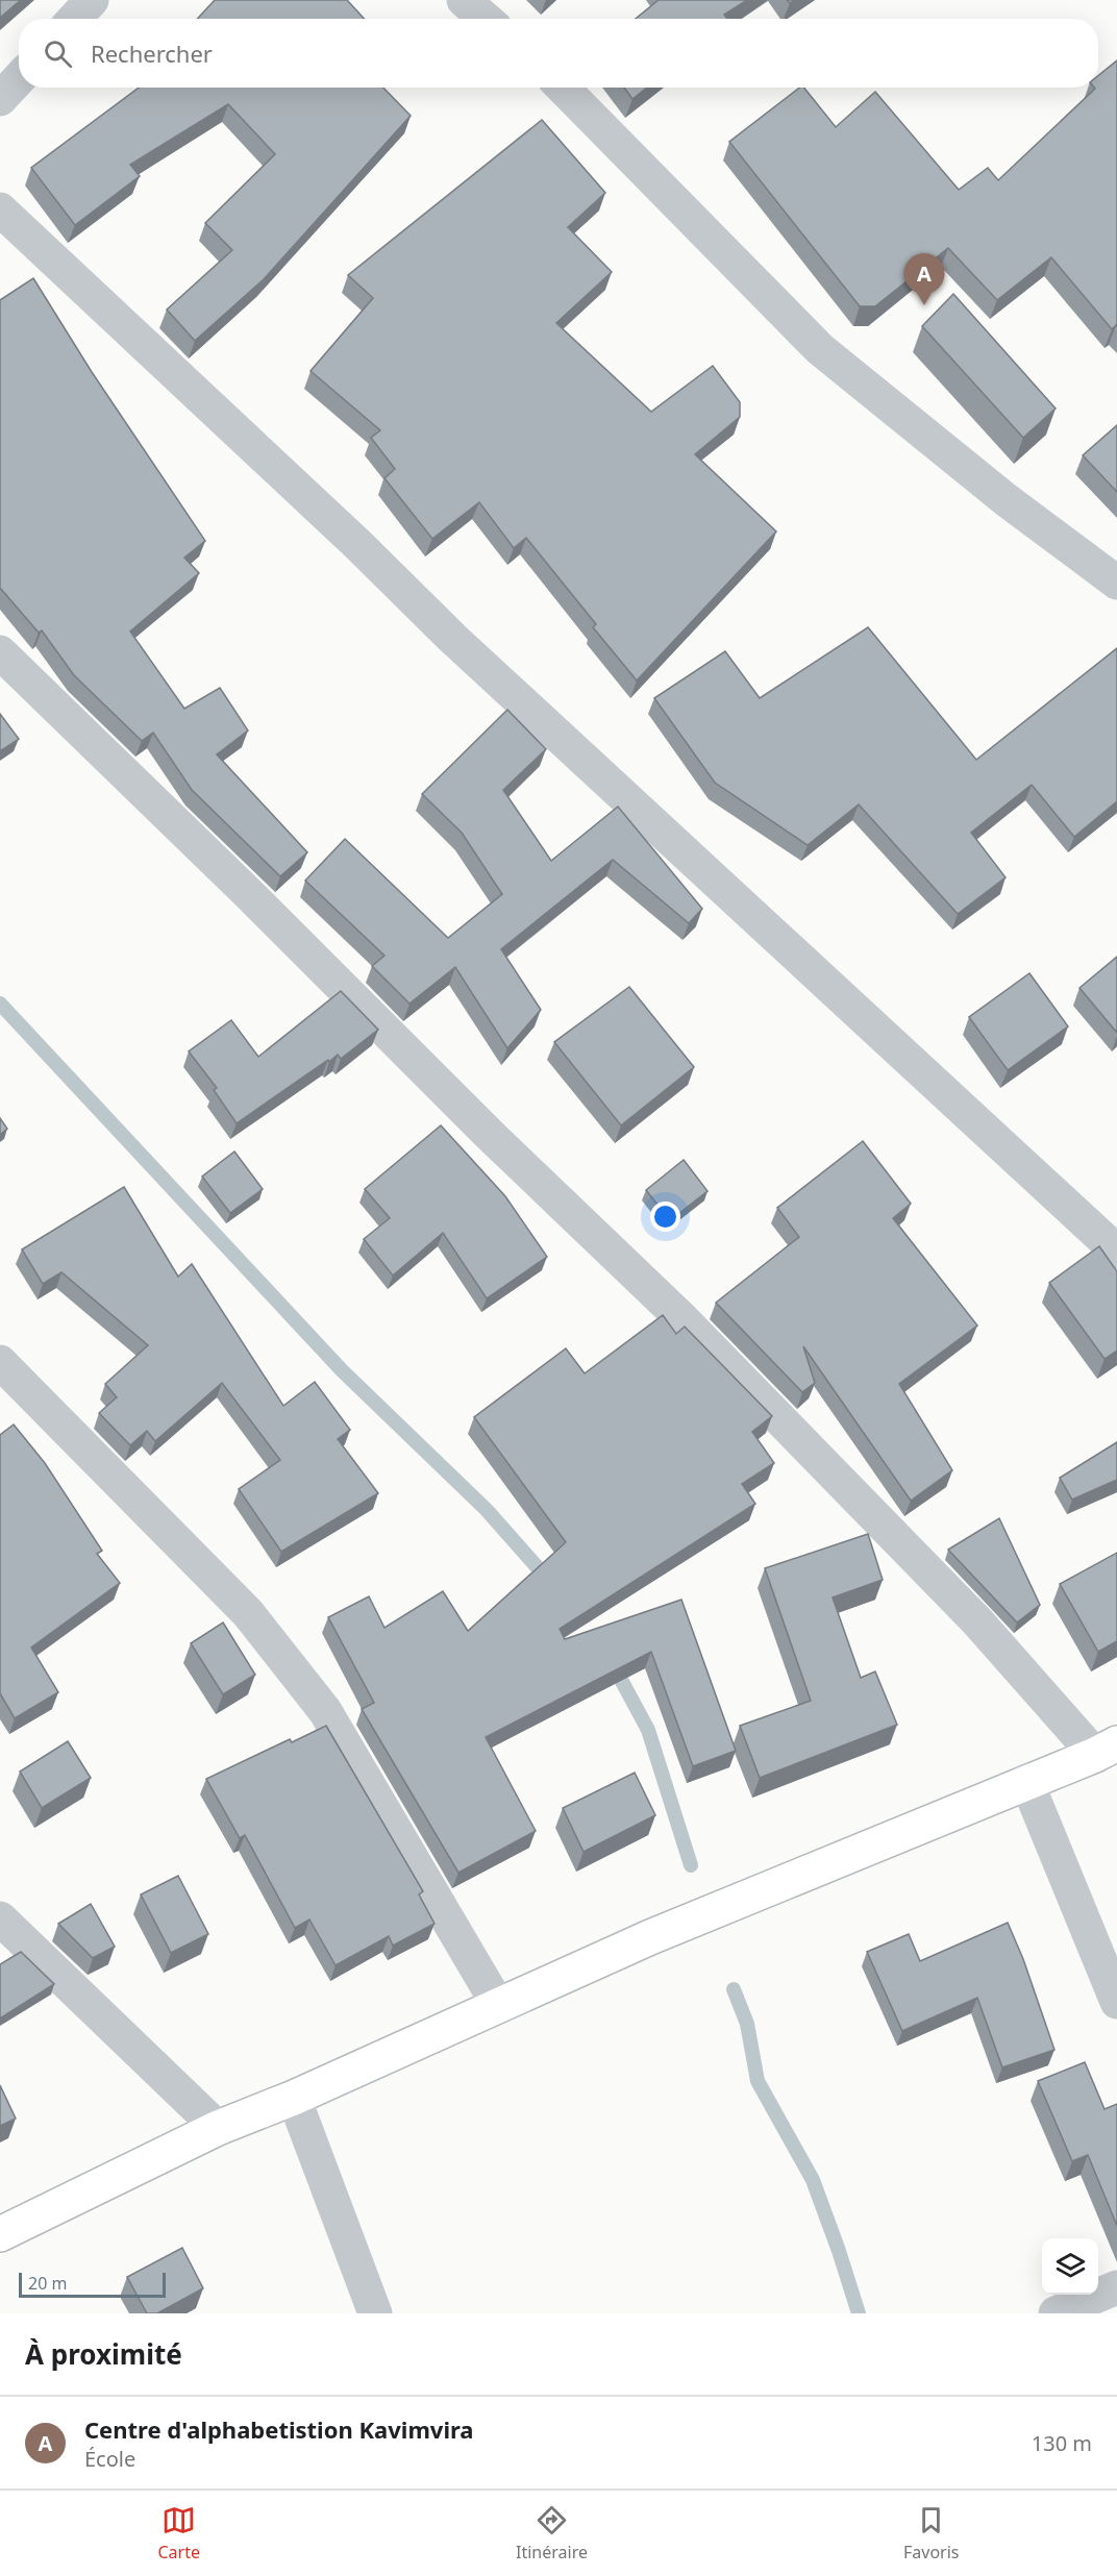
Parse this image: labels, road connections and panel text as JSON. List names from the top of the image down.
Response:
{
  "scale_bar": "20 m",
  "page": {
    "search": "Rechercher",
    "pins": "A",
    "scale": "20 m",
    "heading": "À proximité",
    "list": [
      {
        "mark": "A",
        "name": "Centre d'alphabetistion Kavimvira",
        "note": "École",
        "value": "130 m"
      }
    ],
    "nav": ["Carte", "Itinéraire", "Favoris"]
  }
}
